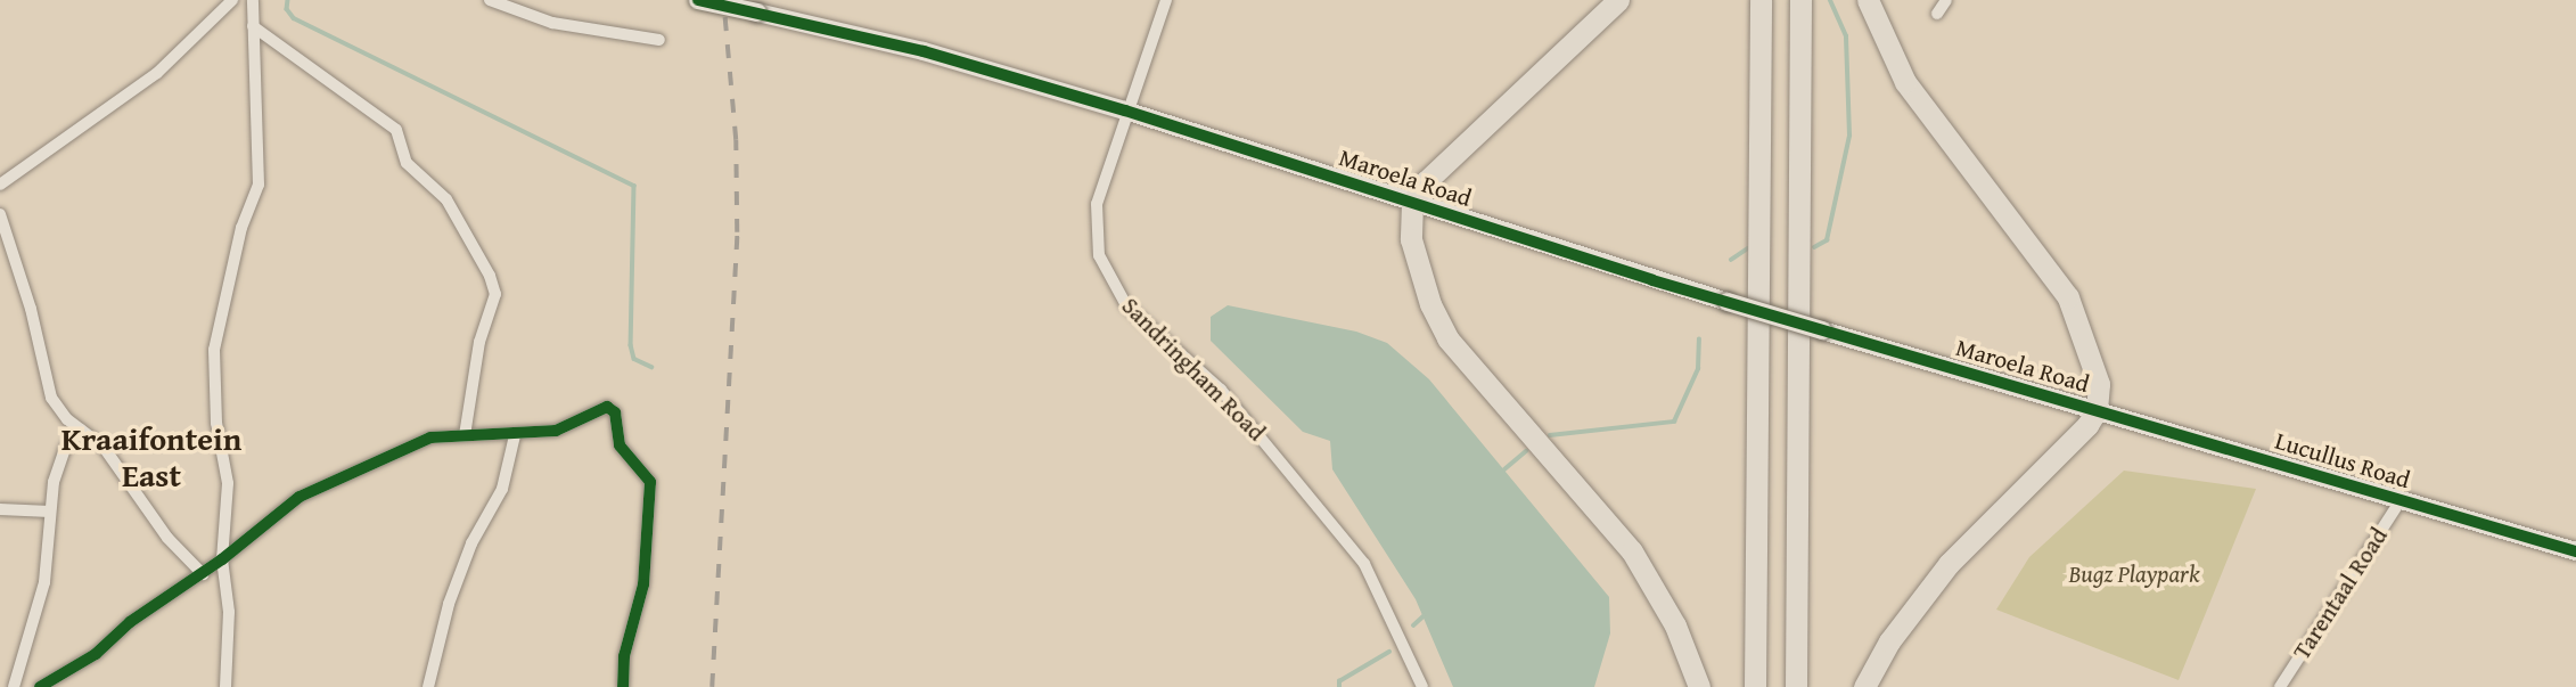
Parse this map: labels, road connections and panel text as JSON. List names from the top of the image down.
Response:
{
  "streets": {
    "street": [
      "Maroela Road",
      "Sandringham Road",
      "Lucullus Road",
      "Tarentaal Road"
    ]
  },
  "crossings": [
    ["Maroela Road", "Sandringham Road"],
    ["Maroela Road", "Lucullus Road"],
    ["Lucullus Road", "Tarentaal Road"]
  ],
  "districts": ["Kraaifontein East"],
  "parks": ["Bugz Playpark"]
}
